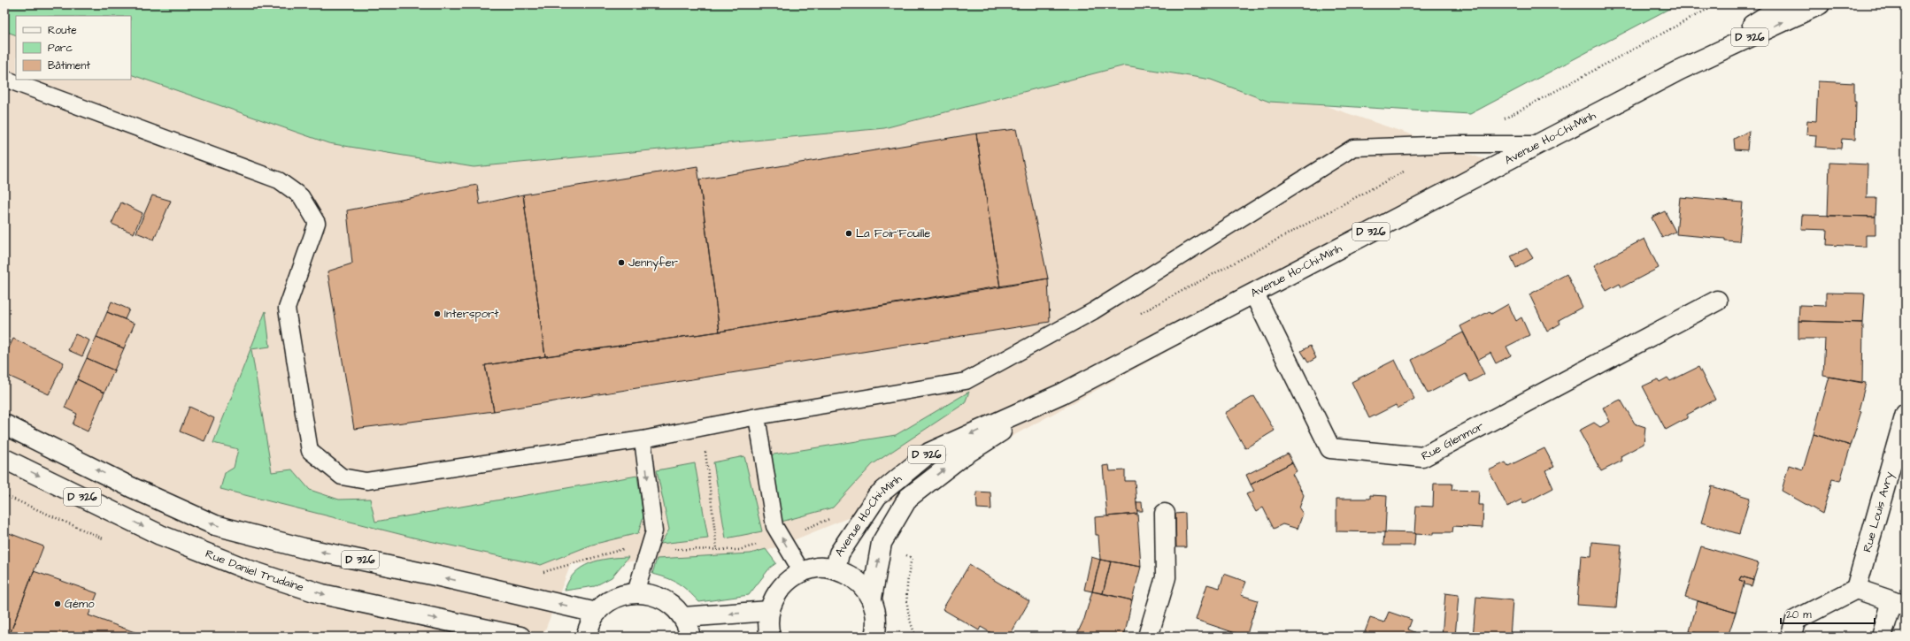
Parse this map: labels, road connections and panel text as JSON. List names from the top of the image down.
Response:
{
  "streets": {
    "main road": [
      "D 326",
      "Avenue Ho-Chi-Minh",
      "Rue Glenmor",
      "Rue Louis Avry",
      "Rue Daniel Trudaine"
    ]
  },
  "crossings": [
    ["Avenue Ho-Chi-Minh", "Rue Glenmor"]
  ],
  "places": [
    "La Foir'Fouille",
    "Jennyfer",
    "Intersport",
    "Gémo"
  ],
  "legend": ["Route", "Parc", "Bâtiment"],
  "scale_bar": "20 m"
}
